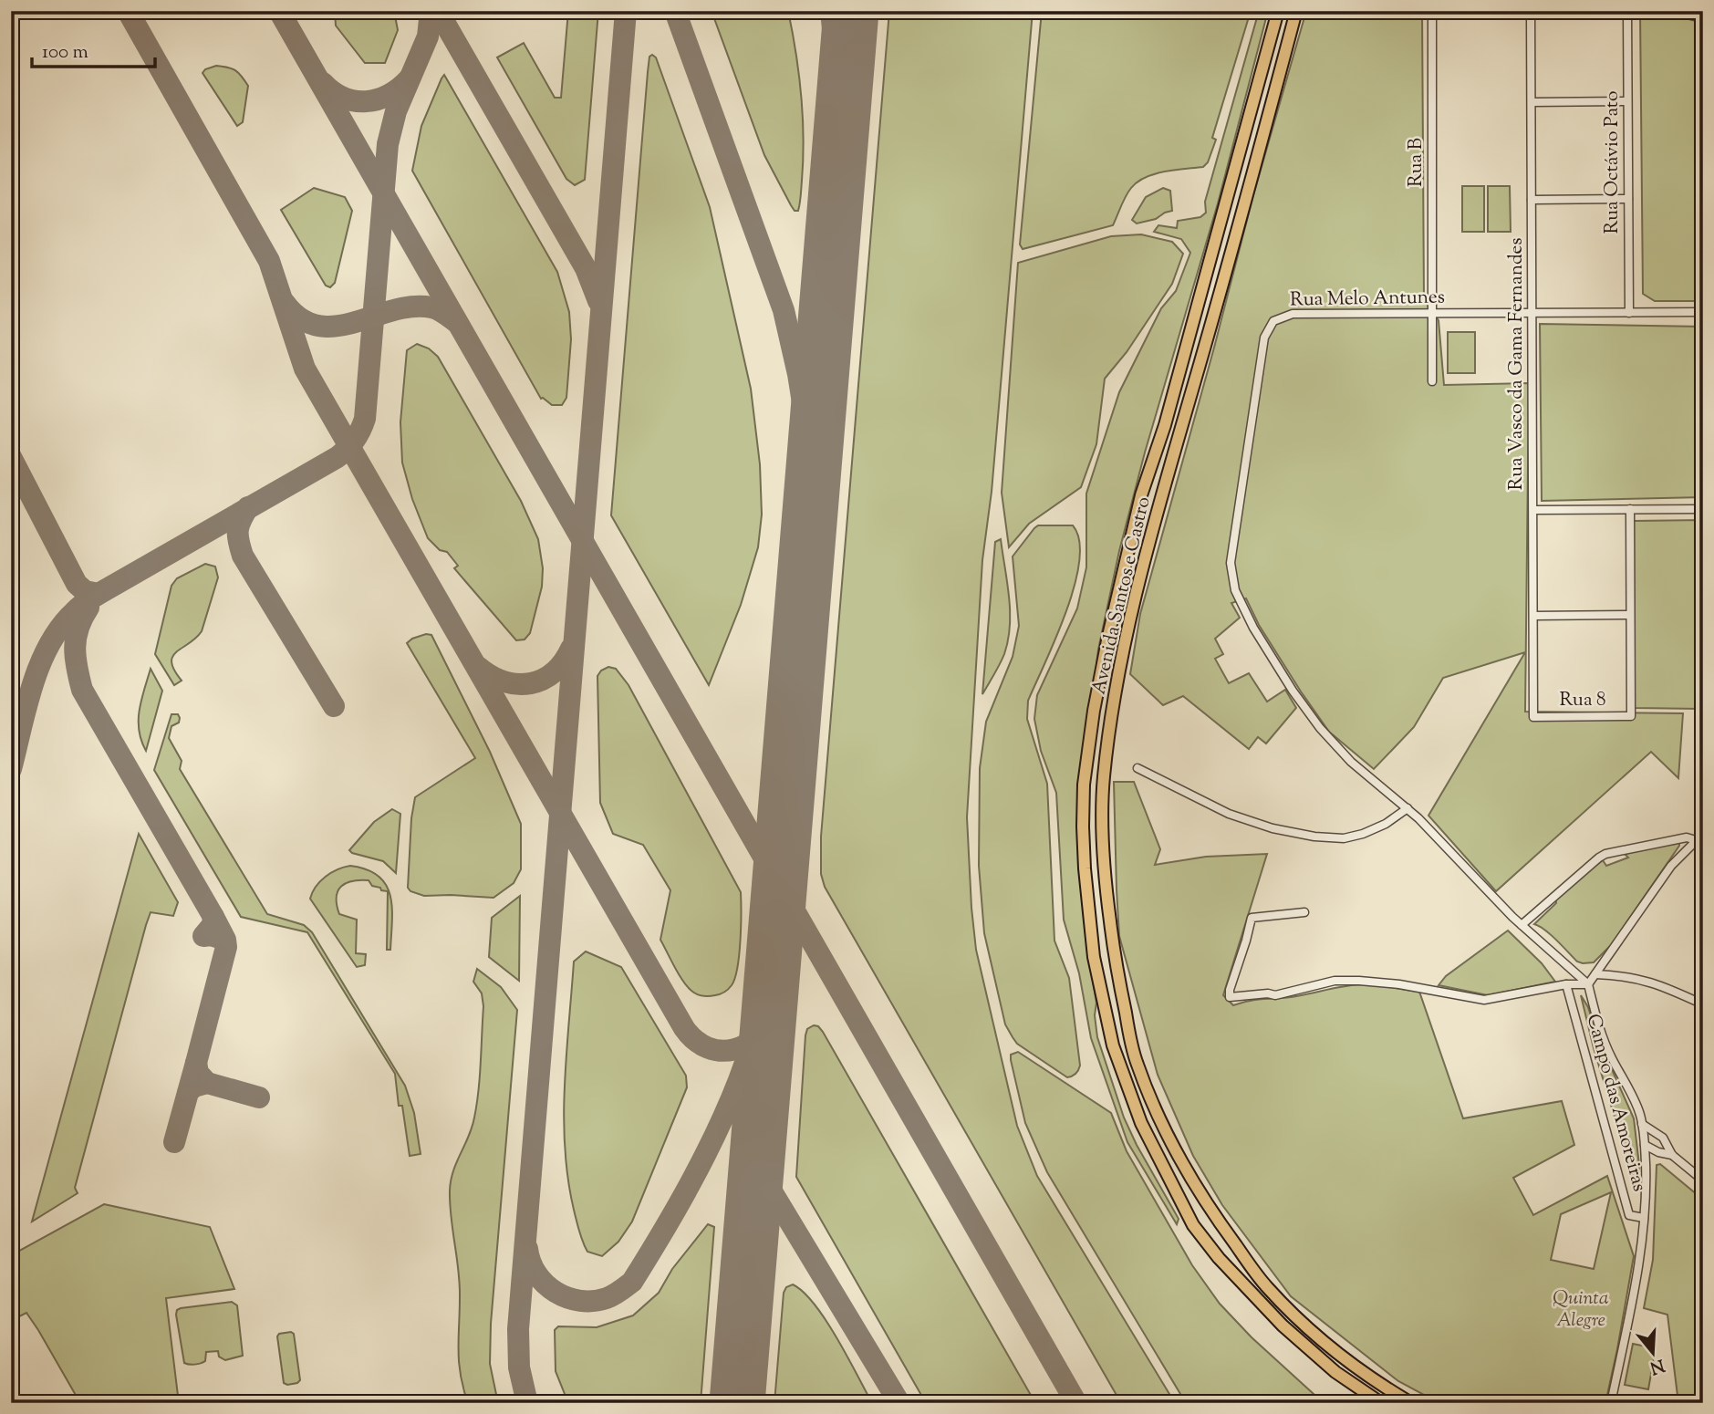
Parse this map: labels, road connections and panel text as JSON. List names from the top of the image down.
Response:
{
  "streets": {
    "main road": ["Avenida Santos e Castro"],
    "street": [
      "Rua B",
      "Rua Octávio Pato",
      "Rua Melo Antunes",
      "Rua Vasco da Gama Fernandes",
      "Rua 8",
      "Campo das Amoreiras"
    ]
  },
  "crossings": [
    ["Rua B", "Rua Melo Antunes"],
    ["Rua Octávio Pato", "Rua Melo Antunes"],
    ["Rua Melo Antunes", "Rua Vasco da Gama Fernandes"],
    ["Rua Vasco da Gama Fernandes", "Rua 8"]
  ],
  "parks": ["Quinta Alegre"],
  "scale_bar": "100 m",
  "north": "bottom"
}
